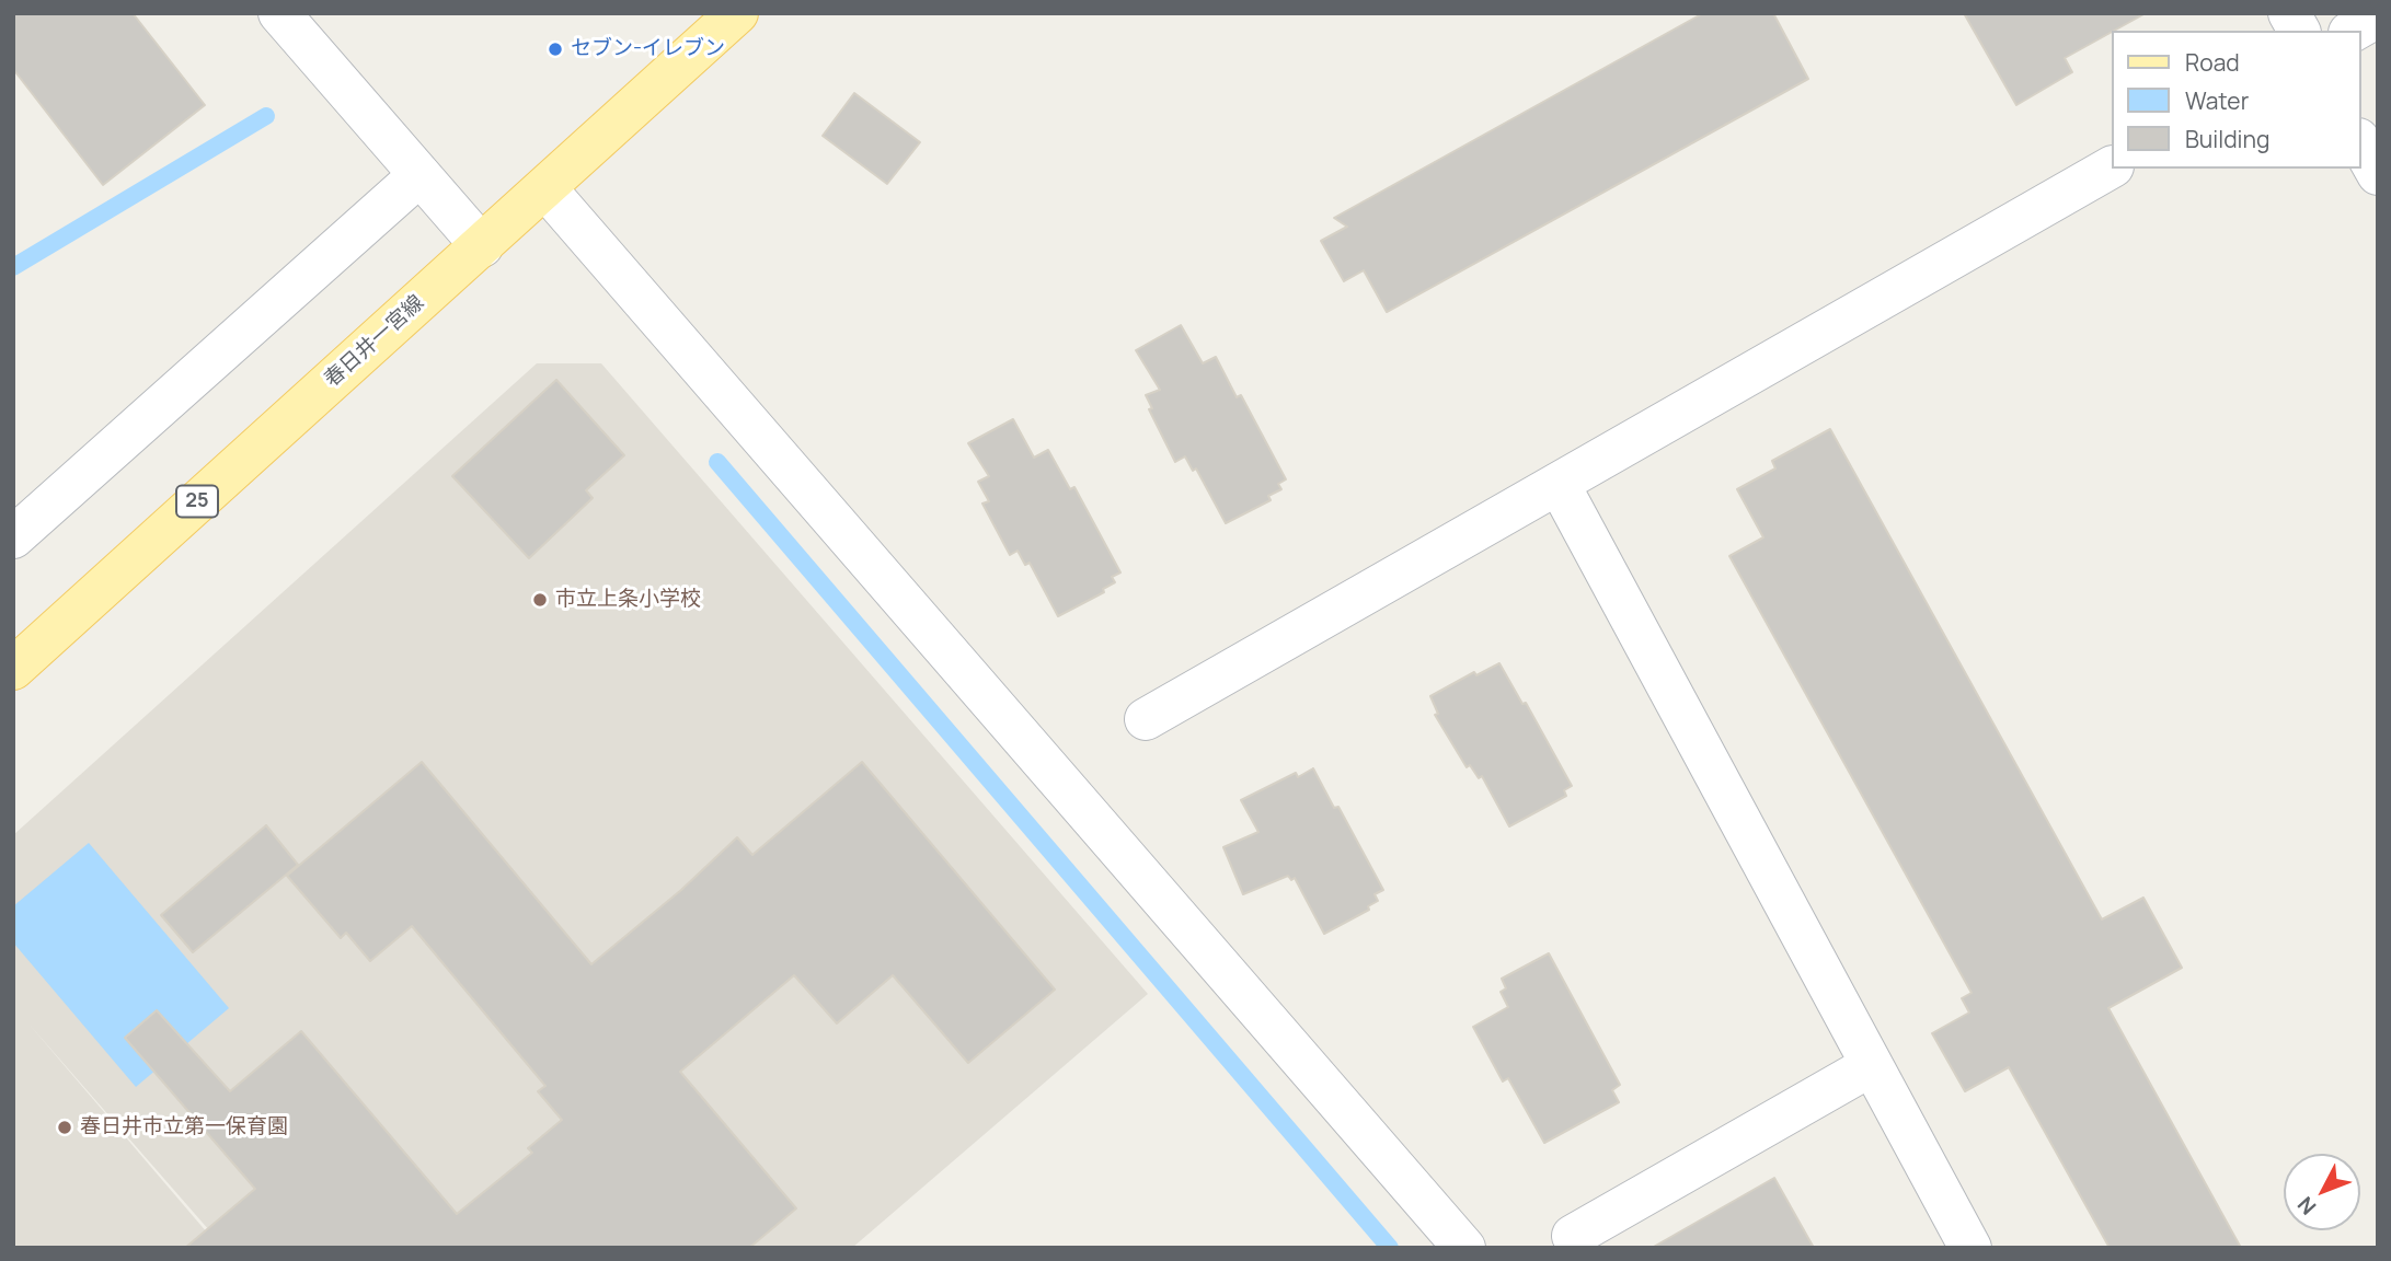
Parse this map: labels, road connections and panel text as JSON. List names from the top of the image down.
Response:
{
  "streets": {
    "main road": ["春日井一宮線", "25"]
  },
  "places": ["セブン-イレブン", "市立上条小学校", "春日井市立第一保育園"],
  "legend": ["Road", "Water", "Building"],
  "north": "bottom left"
}
